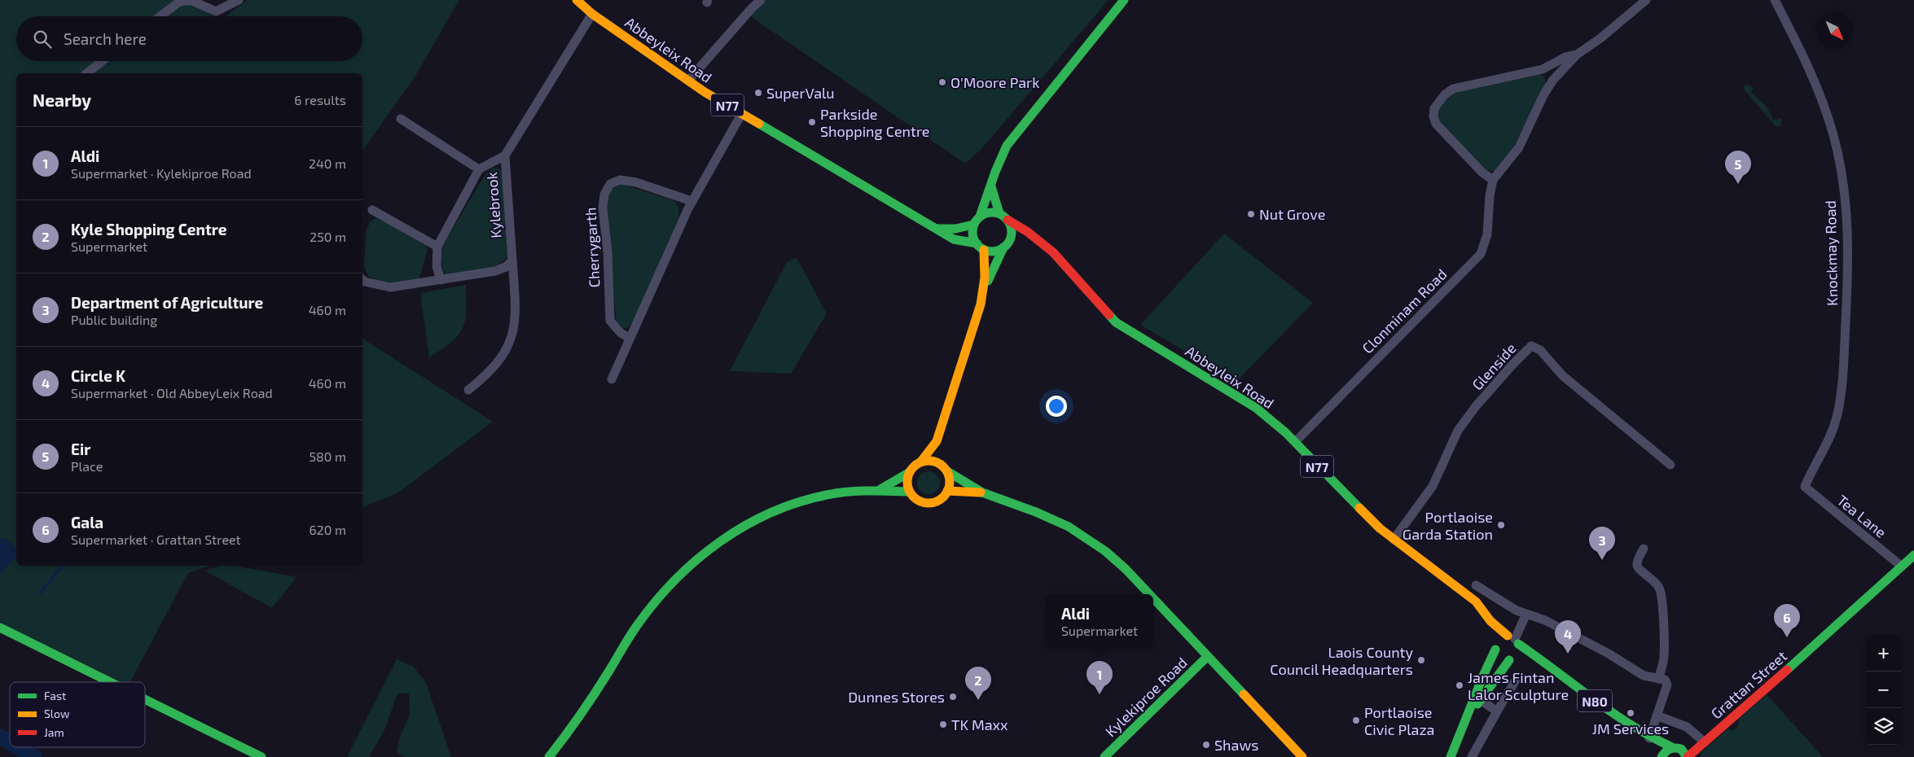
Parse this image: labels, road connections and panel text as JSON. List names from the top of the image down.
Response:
{
  "streets": {
    "main road": [
      "Abbeyleix Road",
      "N77",
      "Grattan Street",
      "Kylekiproe Road",
      "N80"
    ],
    "street": [
      "Kylebrook",
      "Cherrygarth",
      "Knockmay Road",
      "Clonminam Road",
      "Glenside",
      "Tea Lane"
    ]
  },
  "crossings": [
    ["Abbeyleix Road", "N77"],
    ["Abbeyleix Road", "Kylebrook"],
    ["Abbeyleix Road", "Clonminam Road"],
    ["Abbeyleix Road", "Glenside"],
    ["N77", "N80"],
    ["Knockmay Road", "Tea Lane"],
    ["Tea Lane", "Grattan Street"],
    ["Grattan Street", "N80"]
  ],
  "places": [
    "O'Moore Park",
    "SuperValu",
    "Parkside Shopping Centre",
    "Nut Grove",
    "Portlaoise Garda Station",
    "Laois County Council Headquarters",
    "James Fintan Lalor Sculpture",
    "Dunnes Stores",
    "JM Services",
    "Portlaoise Civic Plaza",
    "TK Maxx",
    "Shaws"
  ],
  "legend": ["Fast", "Slow", "Jam"],
  "north": "bottom right",
  "page": {
    "search": "Search here",
    "heading": ["Nearby", "6 results"],
    "list": [
      {
        "mark": "1",
        "name": "Aldi",
        "note": "Supermarket · Kylekiproe Road",
        "value": "240 m"
      },
      {
        "mark": "2",
        "name": "Kyle Shopping Centre",
        "note": "Supermarket",
        "value": "250 m"
      },
      {
        "mark": "3",
        "name": "Department of Agriculture",
        "note": "Public building",
        "value": "460 m"
      },
      {
        "mark": "4",
        "name": "Circle K",
        "note": "Supermarket · Old AbbeyLeix Road",
        "value": "460 m"
      },
      {
        "mark": "5",
        "name": "Eir",
        "note": "Place",
        "value": "580 m"
      },
      {
        "mark": "6",
        "name": "Gala",
        "note": "Supermarket · Grattan Street",
        "value": "620 m"
      }
    ],
    "pins": [
      "5",
      "3",
      "6",
      "4",
      "1",
      "2"
    ],
    "popup": ["Aldi", "Supermarket"],
    "map_buttons": ["+", "−"]
  }
}
